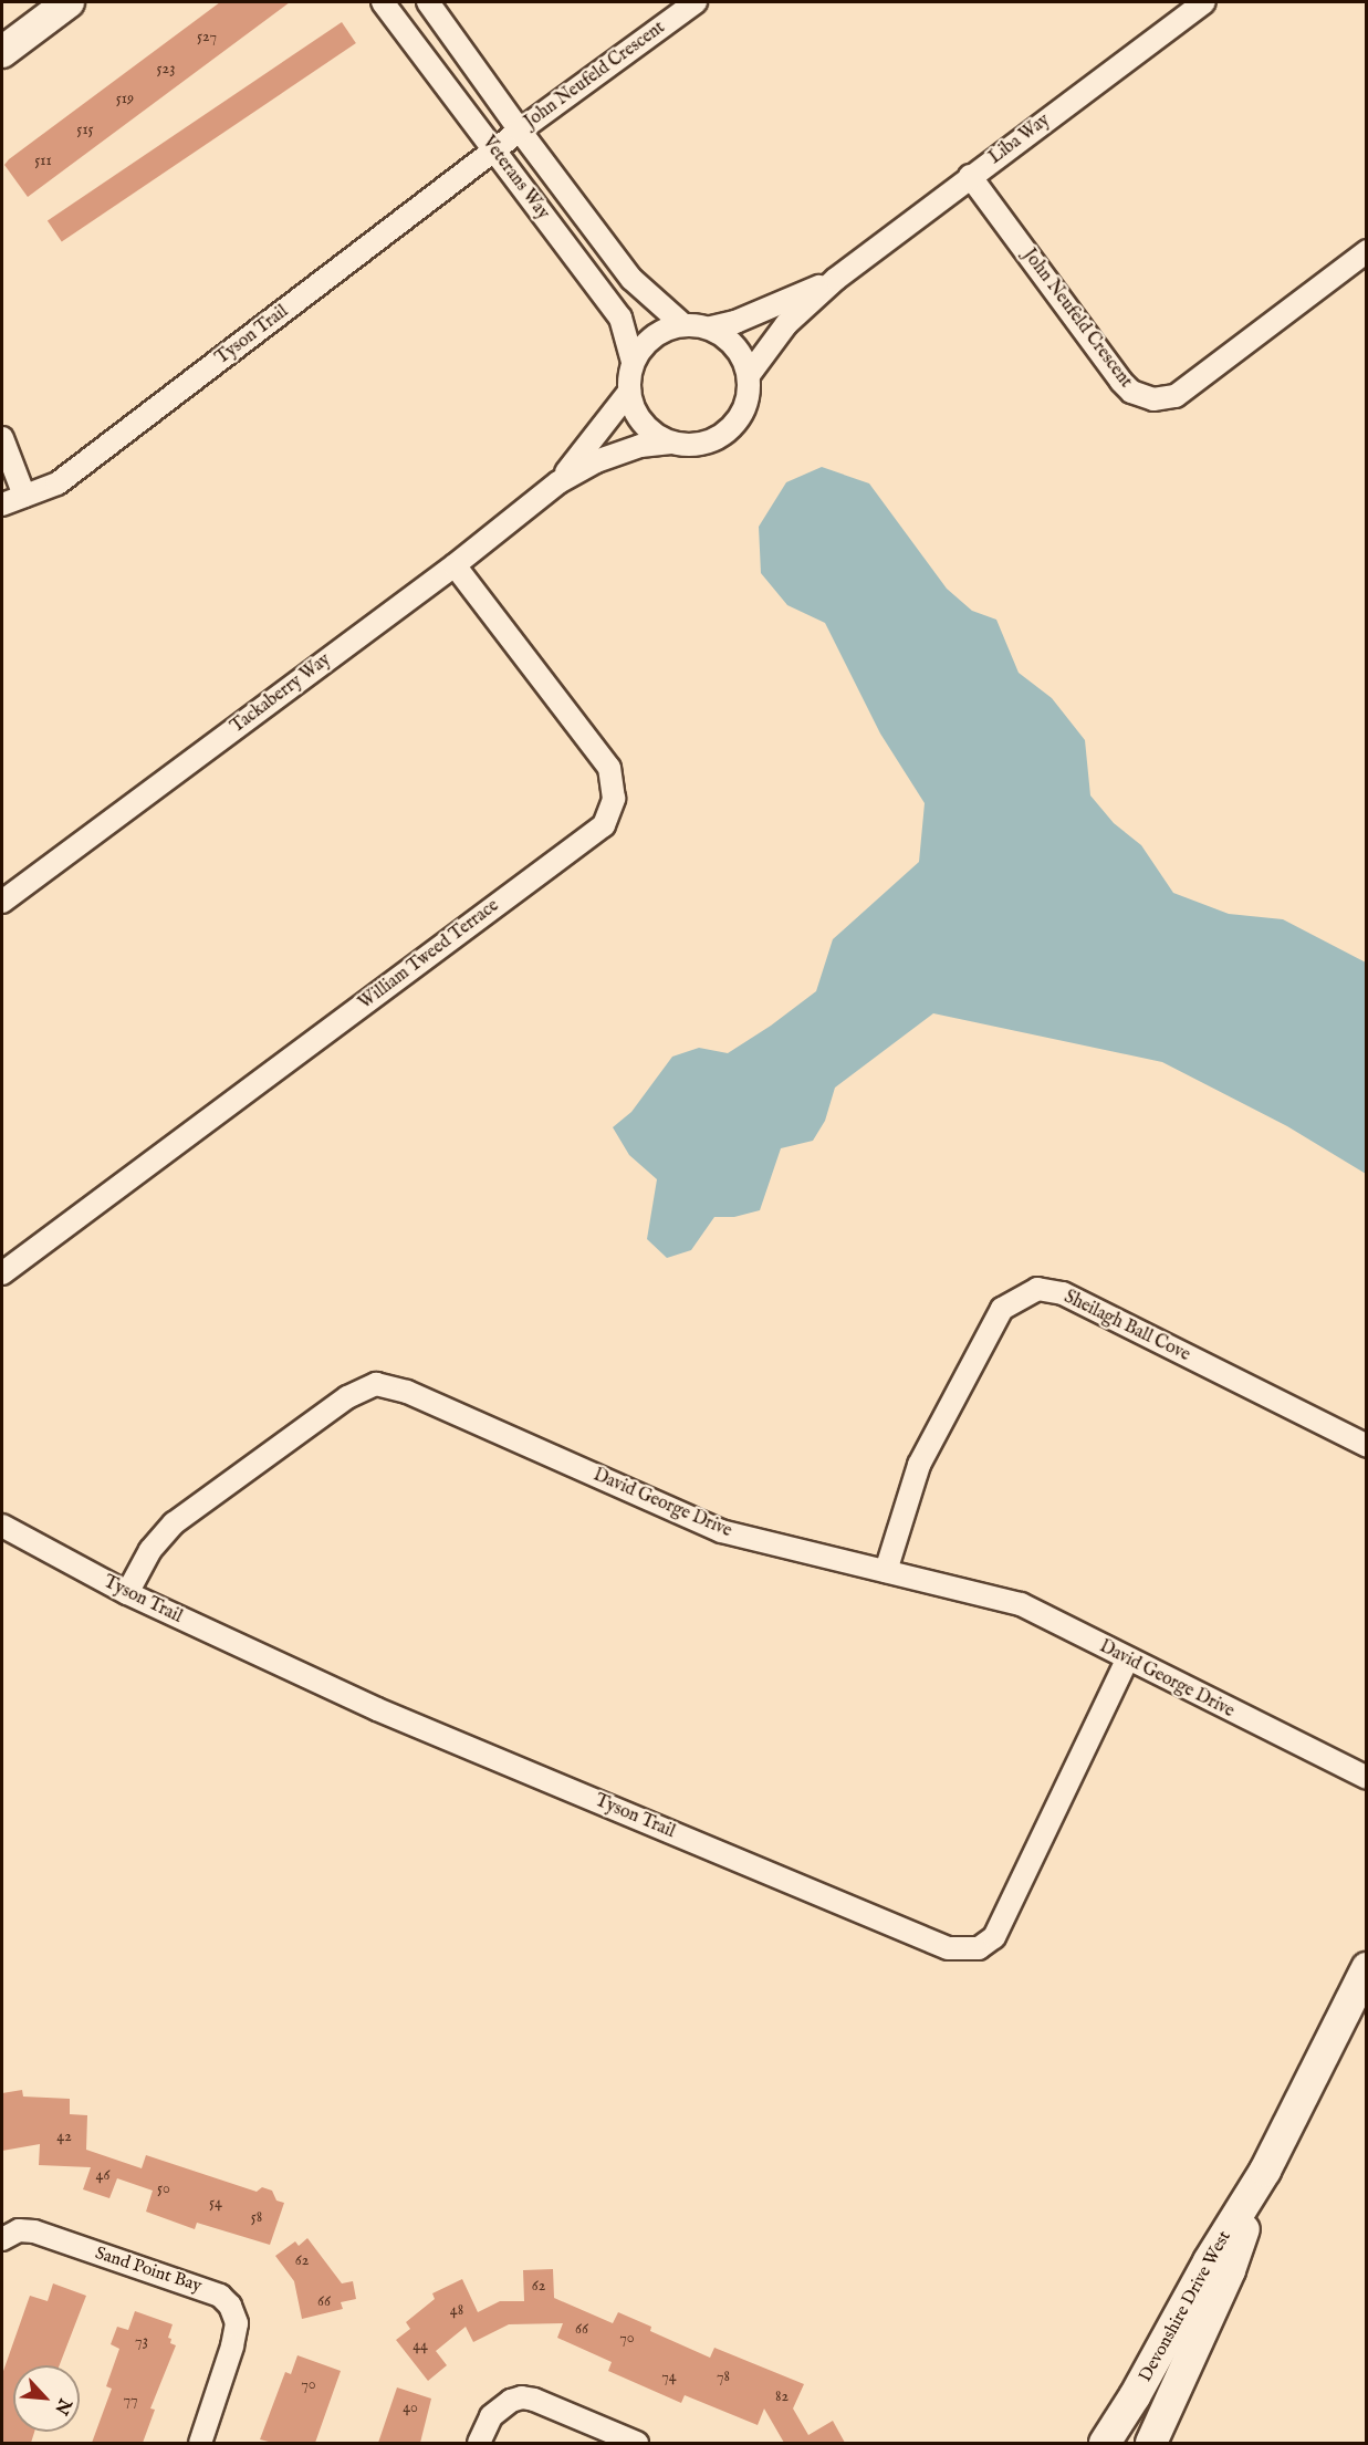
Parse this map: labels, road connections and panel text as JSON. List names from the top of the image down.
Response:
{
  "streets": {
    "street": [
      "John Neufeld Crescent",
      "Liba Way",
      "Veterans Way",
      "Tyson Trail",
      "Tackaberry Way",
      "William Tweed Terrace",
      "Sheilagh Ball Cove",
      "David George Drive",
      "Sand Point Bay",
      "Devonshire Drive West"
    ]
  },
  "crossings": [
    ["John Neufeld Crescent", "Liba Way"],
    ["John Neufeld Crescent", "Veterans Way"],
    ["John Neufeld Crescent", "Tyson Trail"],
    ["Liba Way", "Veterans Way"],
    ["Veterans Way", "Tyson Trail"],
    ["Tyson Trail", "David George Drive"],
    ["Tackaberry Way", "William Tweed Terrace"],
    ["Sheilagh Ball Cove", "David George Drive"]
  ],
  "house_numbers": [
    "527",
    "523",
    "519",
    "515",
    "511",
    "42",
    "46",
    "50",
    "54",
    "58",
    "62",
    "62",
    "66",
    "48",
    "66",
    "70",
    "73",
    "44",
    "74",
    "78",
    "70",
    "82",
    "77",
    "40"
  ],
  "north": "bottom right"
}
